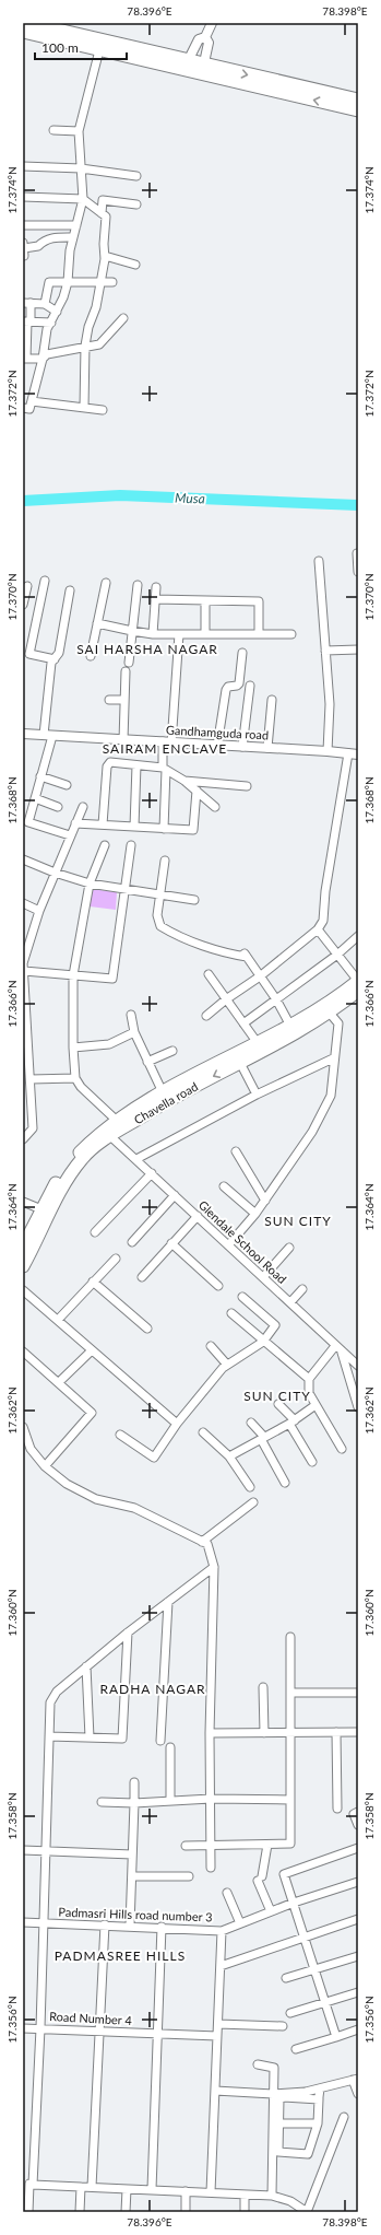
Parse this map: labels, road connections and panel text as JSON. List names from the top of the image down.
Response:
{
  "streets": {
    "main road": ["Chavella road"],
    "street": [
      "Gandhamguda road",
      "Glendale School Road",
      "Padmasri Hills road number 3",
      "Road Number 4"
    ]
  },
  "crossings": [
    ["Chavella road", "Glendale School Road"]
  ],
  "districts": [
    "SAI HARSHA NAGAR",
    "SAIRAM ENCLAVE",
    "SUN CITY",
    "SUN CITY",
    "RADHA NAGAR",
    "PADMASREE HILLS"
  ],
  "water": ["Musa"],
  "scale_bar": "100 m",
  "coordinates": [
    "78.396°E",
    "78.398°E",
    "17.374°N",
    "17.372°N",
    "17.370°N",
    "17.368°N",
    "17.366°N",
    "17.364°N",
    "17.362°N",
    "17.360°N",
    "17.358°N",
    "17.356°N"
  ]
}
